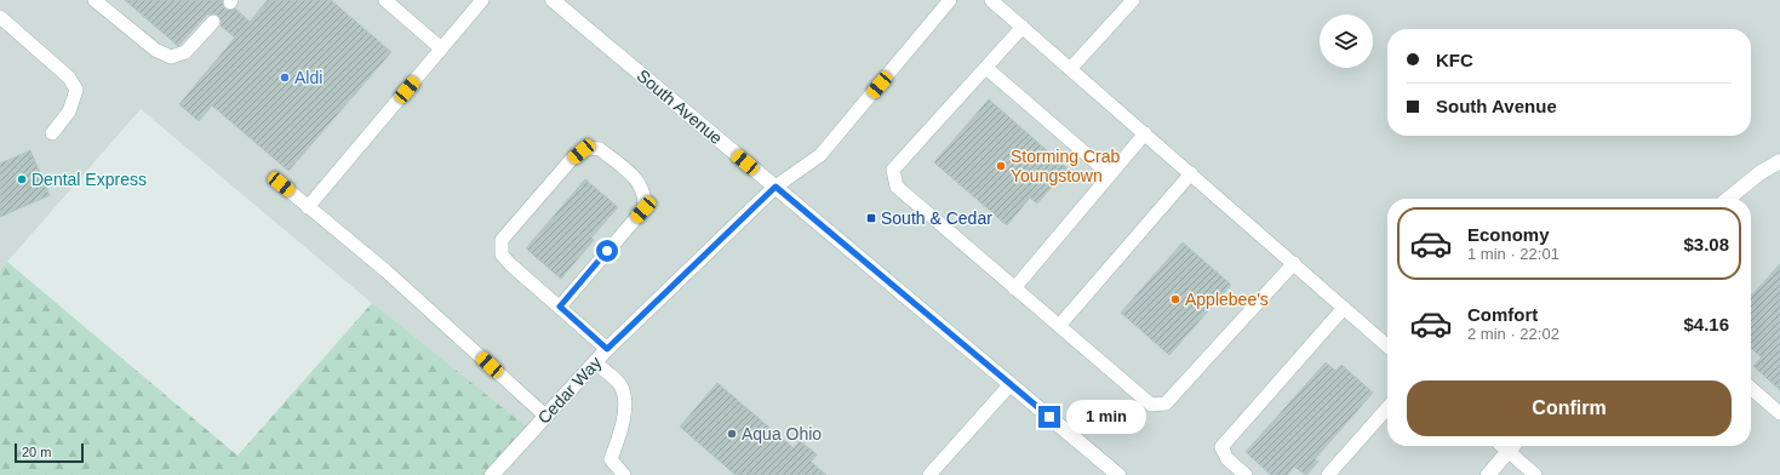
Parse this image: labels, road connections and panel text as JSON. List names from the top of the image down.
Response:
{
  "streets": {
    "main road": ["South Avenue", "Cedar Way"]
  },
  "crossings": [
    ["South Avenue", "Cedar Way"]
  ],
  "places": {
    "other": [
      "Aldi",
      "Storming Crab Youngstown",
      "Dental Express",
      "Applebee's",
      "Aqua Ohio"
    ],
    "transit": ["South & Cedar"]
  },
  "scale_bar": "20 m",
  "page": {
    "banner": ["KFC", "South Avenue"],
    "list": [
      {
        "name": "Economy",
        "note": "1 min · 22:01",
        "value": "$3.08"
      },
      {
        "name": "Comfort",
        "note": "2 min · 22:02",
        "value": "$4.16"
      }
    ],
    "buttons": "Confirm",
    "bubble": "1 min",
    "scale": "20 m"
  }
}
